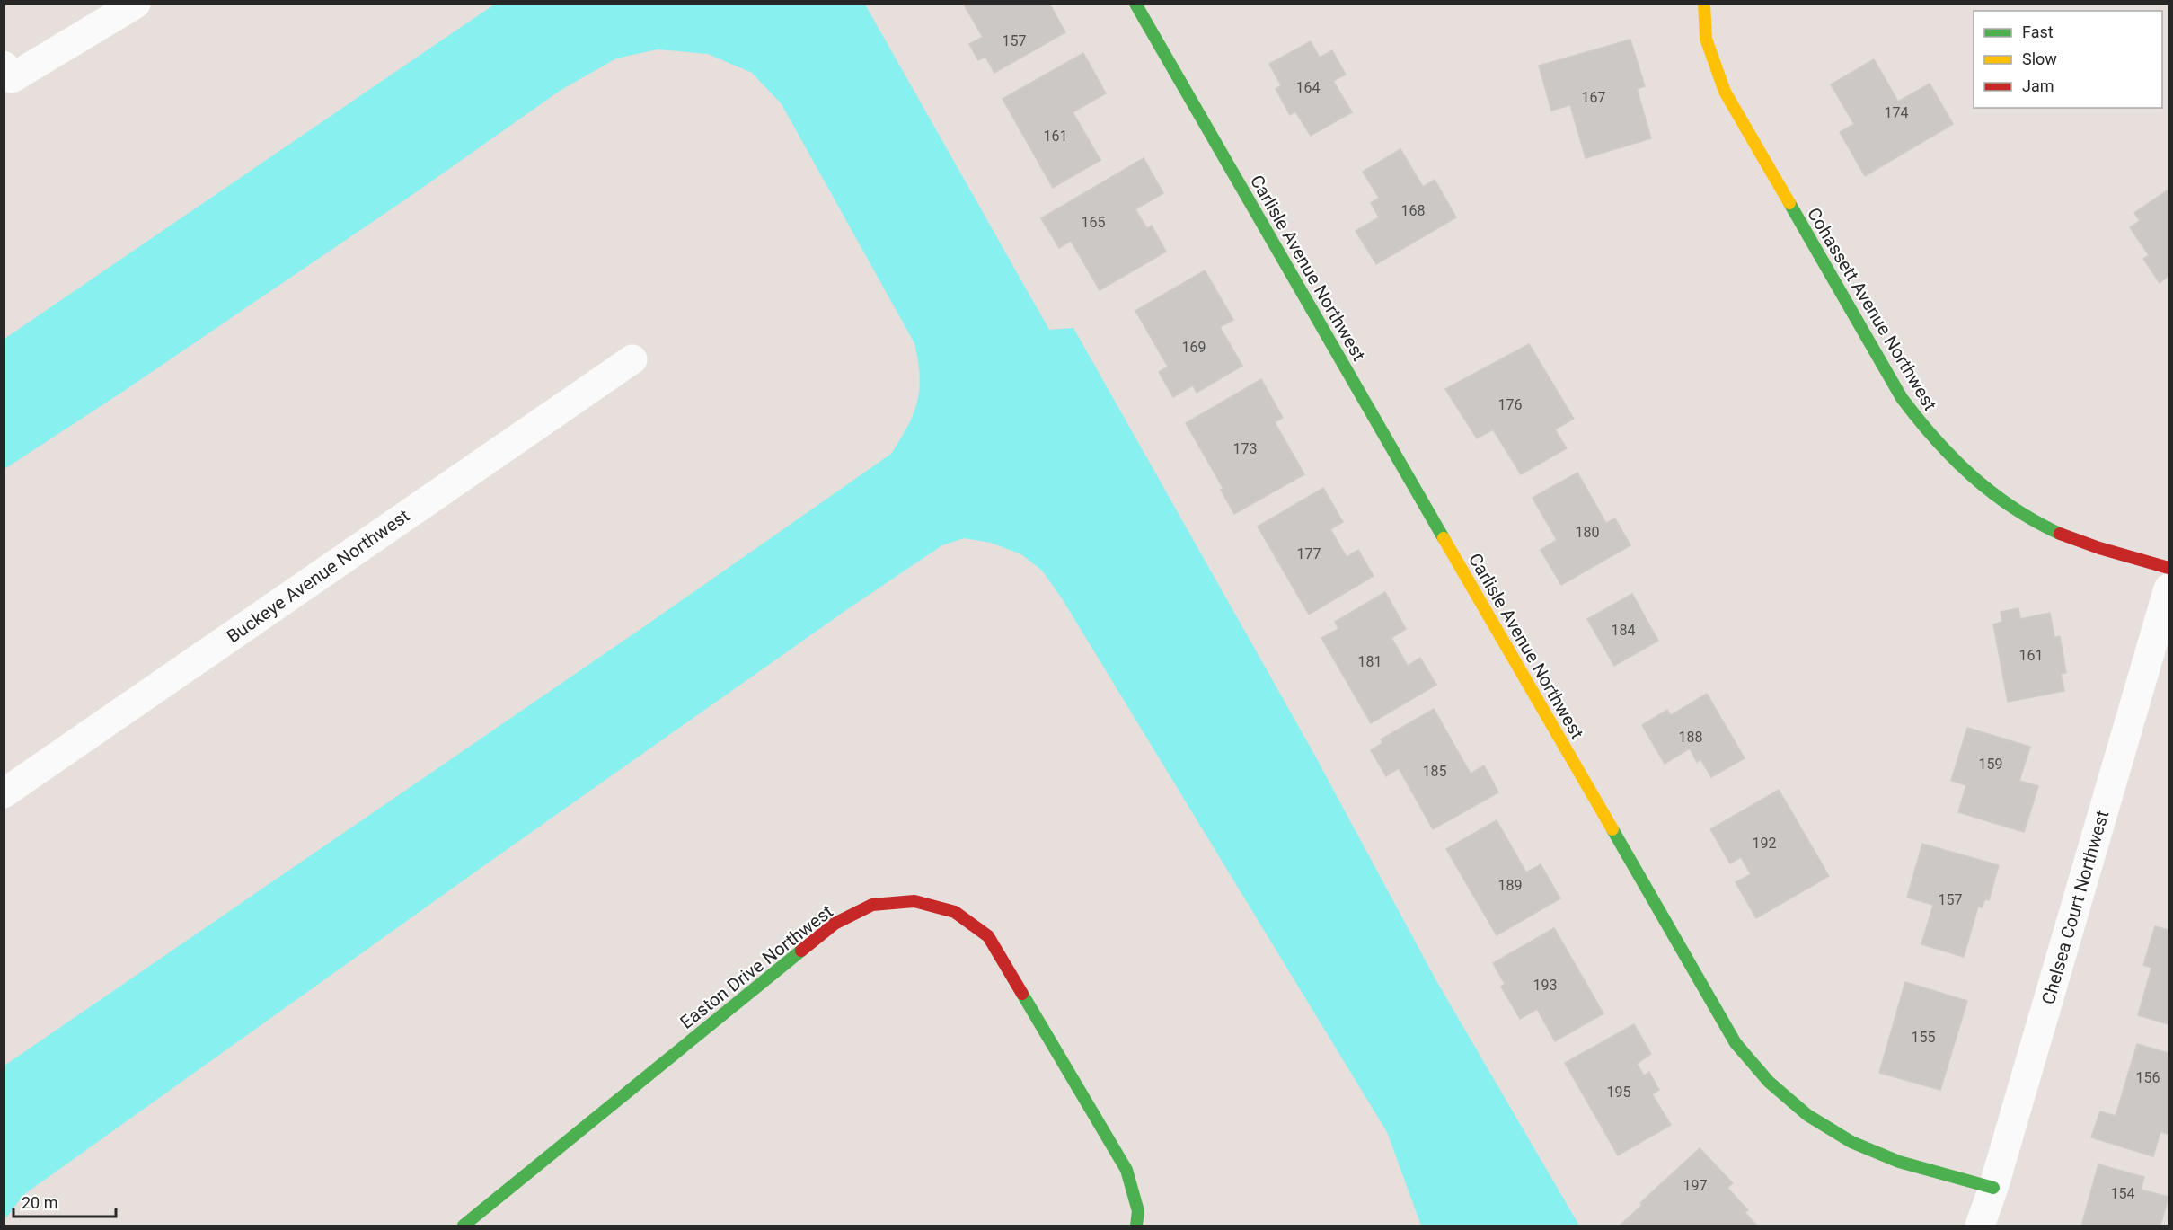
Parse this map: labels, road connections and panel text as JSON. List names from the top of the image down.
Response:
{
  "streets": {
    "street": [
      "Carlisle Avenue Northwest",
      "Cohassett Avenue Northwest",
      "Buckeye Avenue Northwest",
      "Chelsea Court Northwest",
      "Easton Drive Northwest"
    ]
  },
  "crossings": [
    ["Carlisle Avenue Northwest", "Chelsea Court Northwest"]
  ],
  "house_numbers": [
    "157",
    "164",
    "167",
    "174",
    "161",
    "168",
    "165",
    "169",
    "176",
    "173",
    "180",
    "177",
    "184",
    "161",
    "181",
    "188",
    "159",
    "185",
    "192",
    "189",
    "157",
    "193",
    "155",
    "156",
    "195",
    "197",
    "154"
  ],
  "legend": ["Fast", "Slow", "Jam"],
  "scale_bar": "20 m"
}
